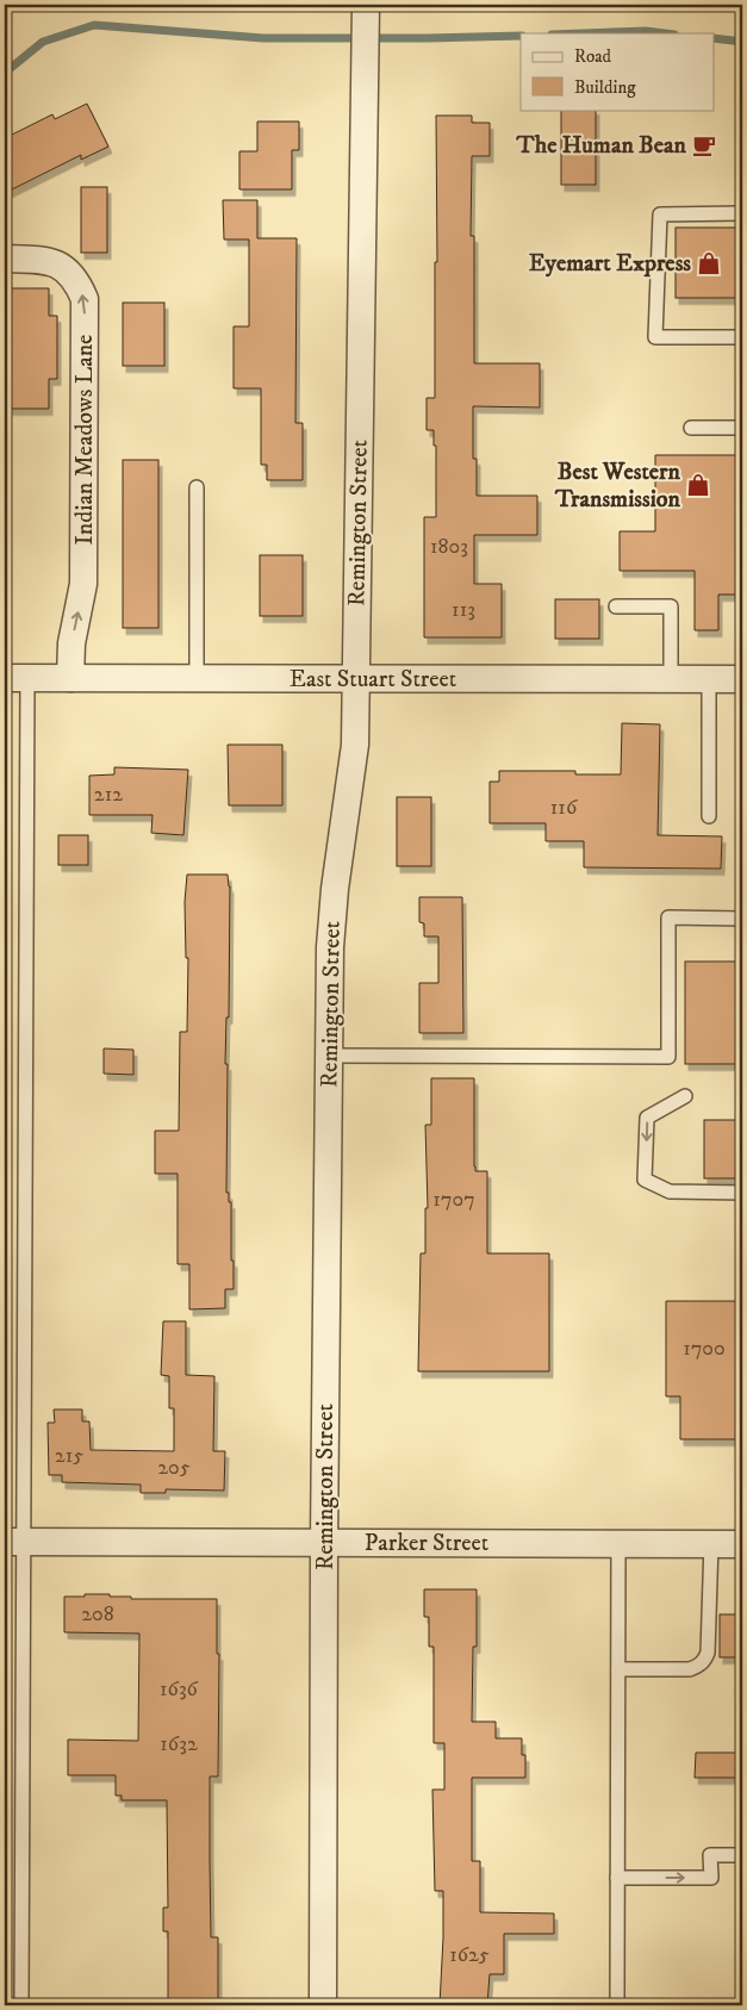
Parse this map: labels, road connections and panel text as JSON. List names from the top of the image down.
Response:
{
  "streets": {
    "street": [
      "Indian Meadows Lane",
      "Remington Street",
      "East Stuart Street",
      "Parker Street"
    ]
  },
  "crossings": [
    ["Indian Meadows Lane", "East Stuart Street"],
    ["Remington Street", "East Stuart Street"],
    ["Remington Street", "Parker Street"]
  ],
  "one_way": ["Indian Meadows Lane"],
  "places": {
    "cafe": ["The Human Bean"],
    "shop": ["Eyemart Express", "Best Western Transmission"]
  },
  "house_numbers": [
    "1803",
    "113",
    "212",
    "116",
    "1707",
    "1700",
    "215",
    "205",
    "208",
    "1636",
    "1632",
    "1625"
  ],
  "legend": ["Road", "Building"]
}
